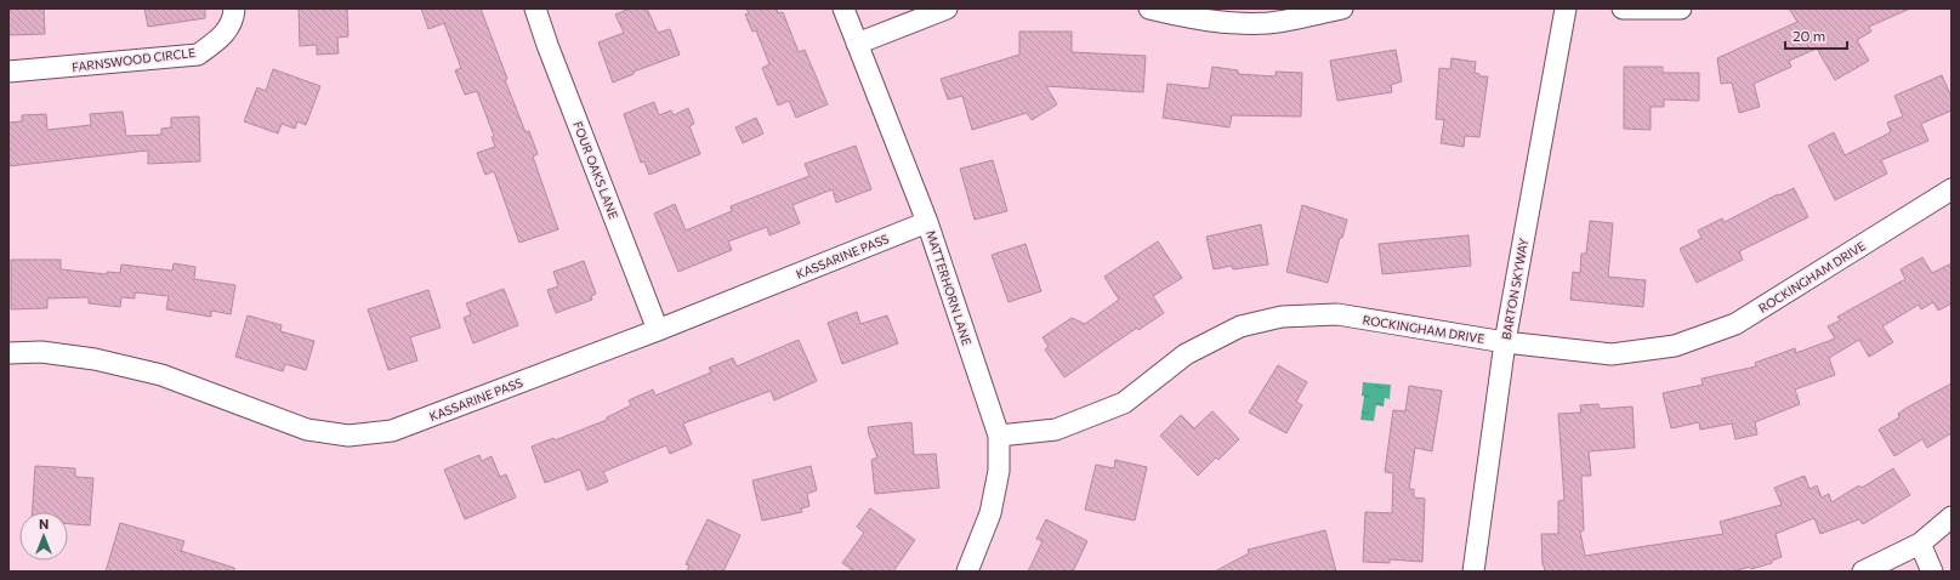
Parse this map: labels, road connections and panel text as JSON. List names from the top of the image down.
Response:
{
  "streets": {
    "street": [
      "FARNSWOOD CIRCLE",
      "FOUR OAKS LANE",
      "KASSARINE PASS",
      "ROCKINGHAM DRIVE",
      "MATTERHORN LANE",
      "BARTON SKYWAY"
    ]
  },
  "crossings": [
    ["FOUR OAKS LANE", "KASSARINE PASS"],
    ["KASSARINE PASS", "MATTERHORN LANE"],
    ["ROCKINGHAM DRIVE", "MATTERHORN LANE"],
    ["ROCKINGHAM DRIVE", "BARTON SKYWAY"]
  ],
  "scale_bar": "20 m",
  "north": "top"
}
